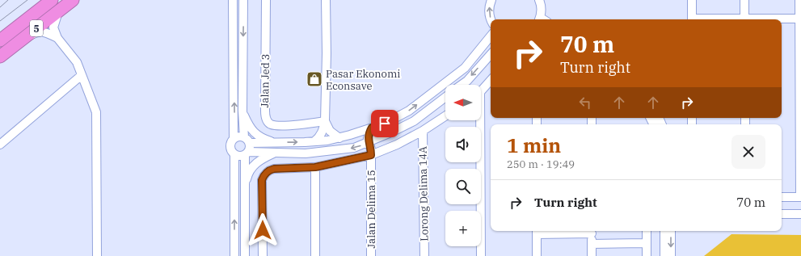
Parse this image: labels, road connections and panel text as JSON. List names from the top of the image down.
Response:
{
  "streets": {
    "highway": ["5"],
    "street": ["Jalan Jed 3", "Lorong Delima 14A", "Jalan Delima 15"]
  },
  "places": {
    "shop": ["Pasar Ekonomi Econsave"]
  },
  "north": "left",
  "page": {
    "turn": ["70 m", "Turn right"],
    "map_buttons": "+",
    "heading": ["1 min", "250 m · 19:49"],
    "list": [
      {
        "name": "Turn right",
        "value": "70 m"
      }
    ]
  }
}
